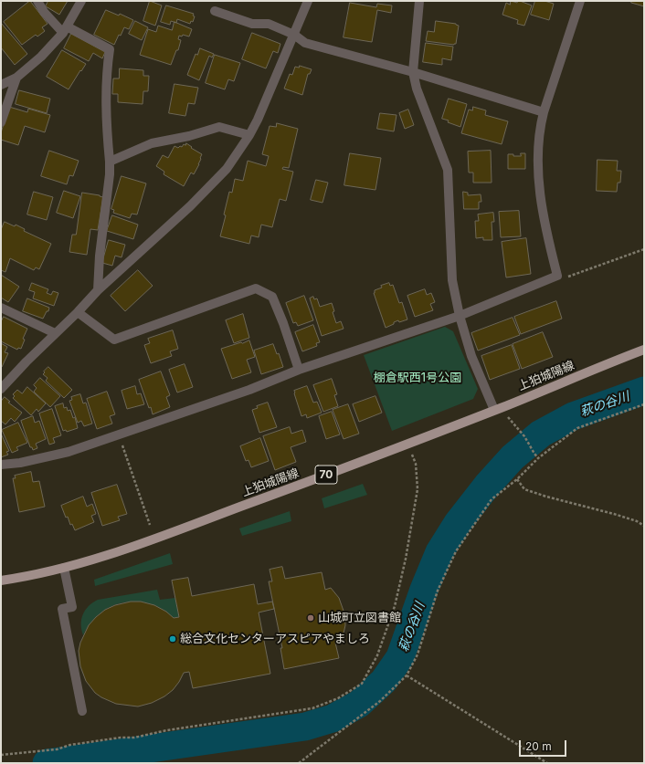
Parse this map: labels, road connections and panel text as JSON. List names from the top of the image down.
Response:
{
  "streets": {
    "main road": ["上狛城陽線", "70"]
  },
  "water": ["萩の谷川"],
  "parks": ["棚倉駅西1号公園"],
  "places": ["山城町立図書館", "総合文化センターアスピアやましろ"],
  "scale_bar": "20 m"
}
